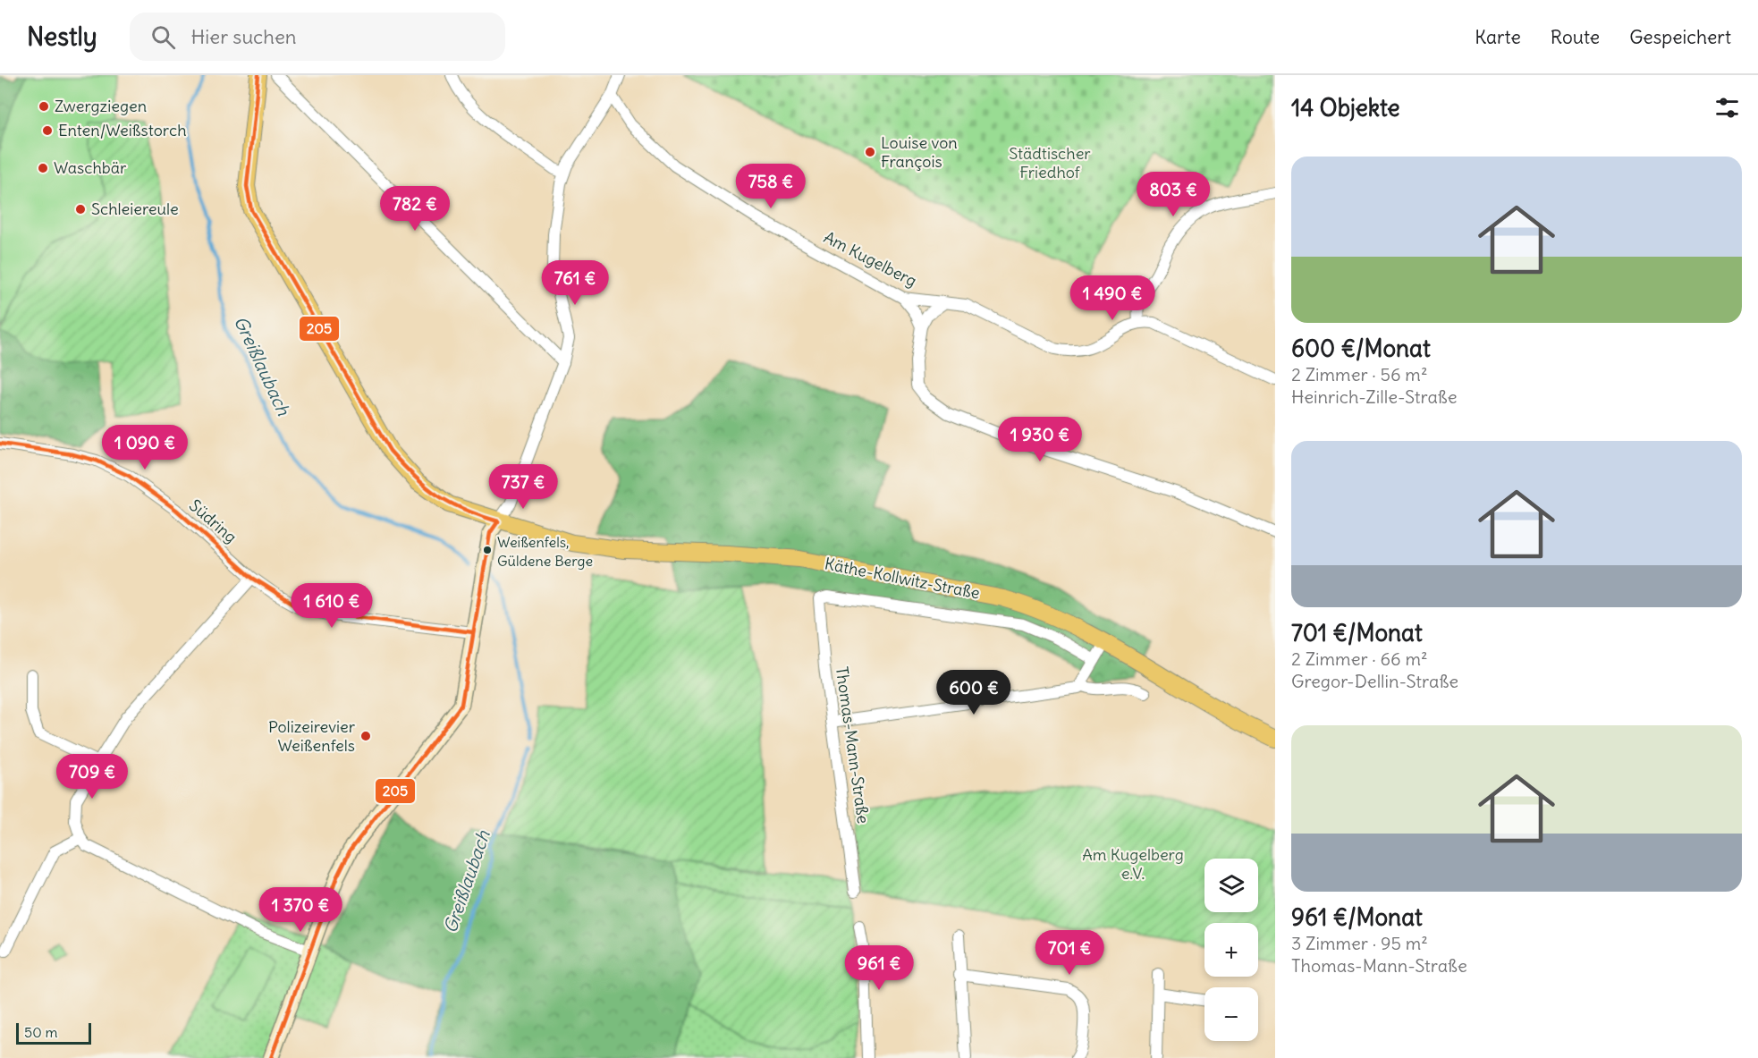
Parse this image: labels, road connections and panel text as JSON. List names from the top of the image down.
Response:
{
  "streets": {
    "main road": ["Käthe-Kollwitz-Straße"],
    "street": ["Am Kugelberg", "Südring", "Thomas-Mann-Straße"]
  },
  "water": ["Greißlaubach"],
  "parks": ["Städtischer Friedhof", "Am Kugelberg e.V."],
  "places": [
    "Zwergziegen",
    "Enten/Weißstorch",
    "Louise von François",
    "Waschbär",
    "Schleiereule",
    "Weißenfels, Güldene Berge",
    "Polizeirevier Weißenfels"
  ],
  "lines": ["transit line 205"],
  "scale_bar": "50 m",
  "page": {
    "header": "Nestly",
    "search": "Hier suchen",
    "nav": ["Karte", "Route", "Gespeichert"],
    "heading": "14 Objekte",
    "list": [
      {
        "name": "600 €/Monat",
        "note": "2 Zimmer · 56 m² · Heinrich-Zille-Straße"
      },
      {
        "name": "701 €/Monat",
        "note": "2 Zimmer · 66 m² · Gregor-Dellin-Straße"
      },
      {
        "name": "961 €/Monat",
        "note": "3 Zimmer · 95 m² · Thomas-Mann-Straße"
      }
    ],
    "price": [
      "758 €",
      "803 €",
      "782 €",
      "761 €",
      "1 490 €",
      "1 930 €",
      "1 090 €",
      "737 €",
      "1 610 €",
      "600 €",
      "709 €",
      "1 370 €",
      "701 €",
      "961 €"
    ],
    "map_buttons": ["+", "−"],
    "scale": "50 m"
  }
}
